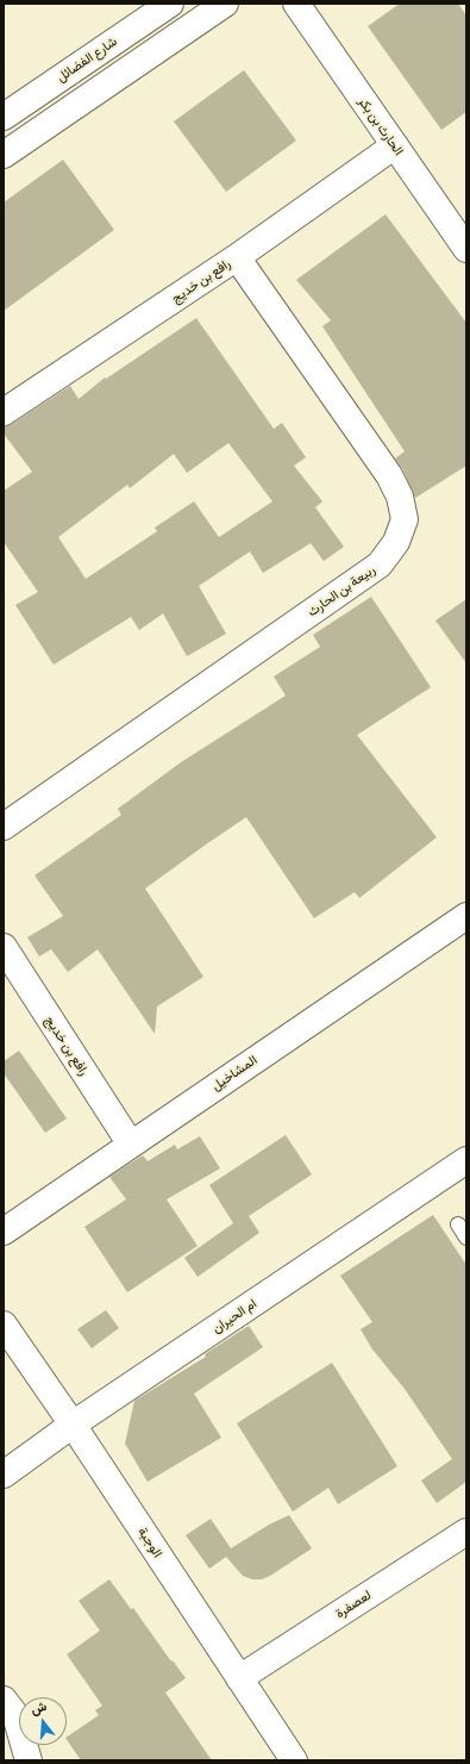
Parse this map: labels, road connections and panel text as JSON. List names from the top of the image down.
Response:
{
  "streets": {
    "street": [
      "شارع الفضائل",
      "الحارث بن بكر",
      "رافع بن خديج",
      "ربيعة بن الحارث",
      "المشاخيل",
      "ام الحيران",
      "الوجبة",
      "لعصفرة"
    ]
  },
  "crossings": [
    ["الحارث بن بكر", "رافع بن خديج"],
    ["رافع بن خديج", "ربيعة بن الحارث"],
    ["رافع بن خديج", "المشاخيل"],
    ["ام الحيران", "الوجبة"],
    ["الوجبة", "لعصفرة"]
  ],
  "north": "top"
}
